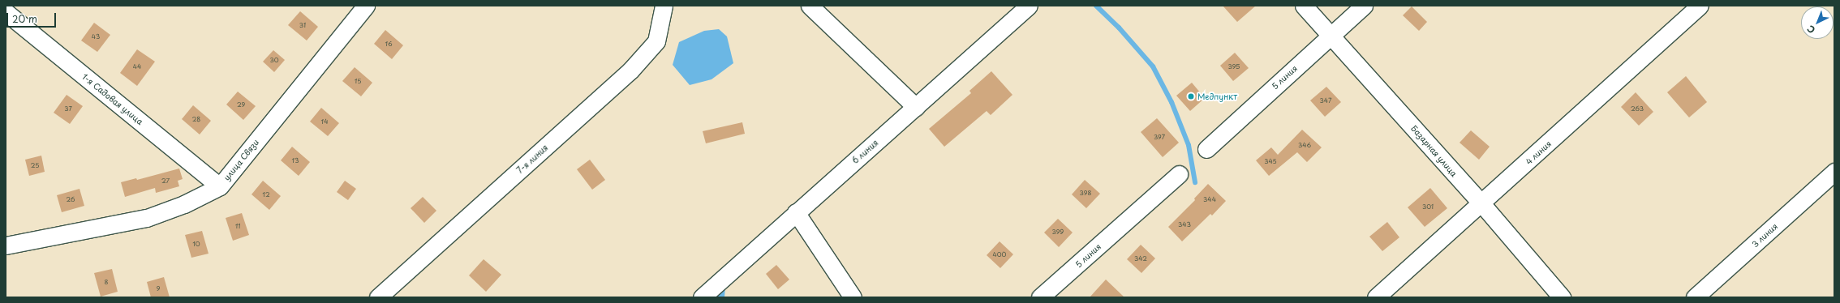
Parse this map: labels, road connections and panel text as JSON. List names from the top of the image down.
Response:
{
  "streets": {
    "street": [
      "5 линия",
      "1-я Садовая улица",
      "Базарная улица",
      "6 линия",
      "4 линия",
      "7-я линия",
      "улица Связи",
      "3 линия"
    ]
  },
  "crossings": [
    ["5 линия", "Базарная улица"],
    ["1-я Садовая улица", "улица Связи"],
    ["Базарная улица", "4 линия"]
  ],
  "places": ["Медпункт"],
  "house_numbers": [
    "31",
    "43",
    "16",
    "30",
    "44",
    "395",
    "15",
    "347",
    "29",
    "37",
    "263",
    "28",
    "14",
    "397",
    "346",
    "13",
    "345",
    "25",
    "27",
    "398",
    "12",
    "26",
    "344",
    "301",
    "343",
    "11",
    "399",
    "10",
    "400",
    "342",
    "8",
    "9"
  ],
  "scale_bar": "20 m",
  "north": "bottom left"
}
